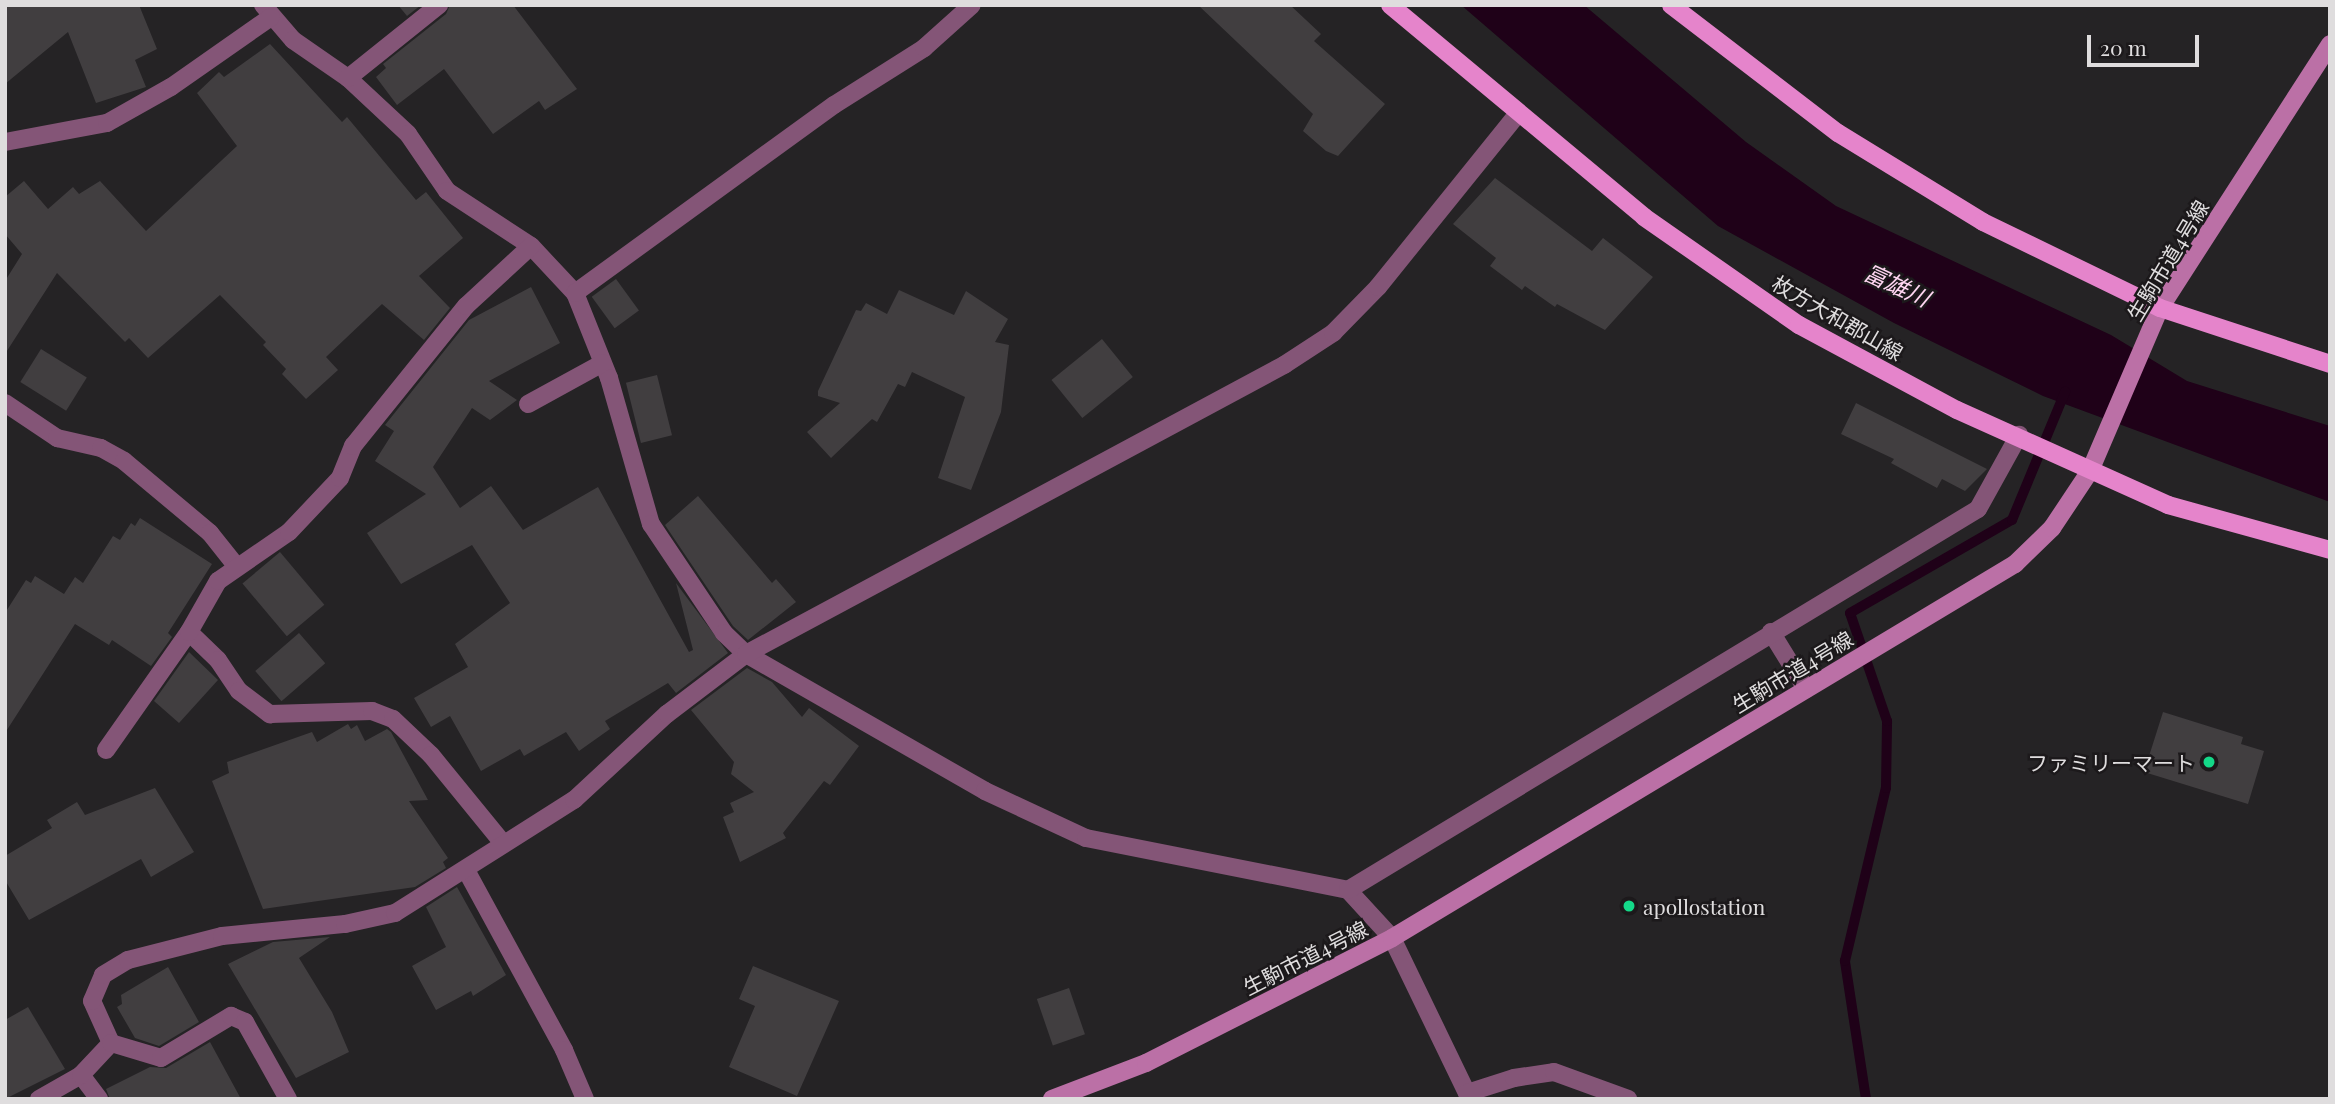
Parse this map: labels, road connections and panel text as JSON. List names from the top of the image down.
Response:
{
  "streets": {
    "main road": ["枚方大和郡山線"],
    "street": ["生駒市道4号線"]
  },
  "crossings": [
    ["生駒市道4号線", "枚方大和郡山線"]
  ],
  "water": ["富雄川"],
  "places": ["ファミリーマート", "apollostation"],
  "scale_bar": "20 m"
}
